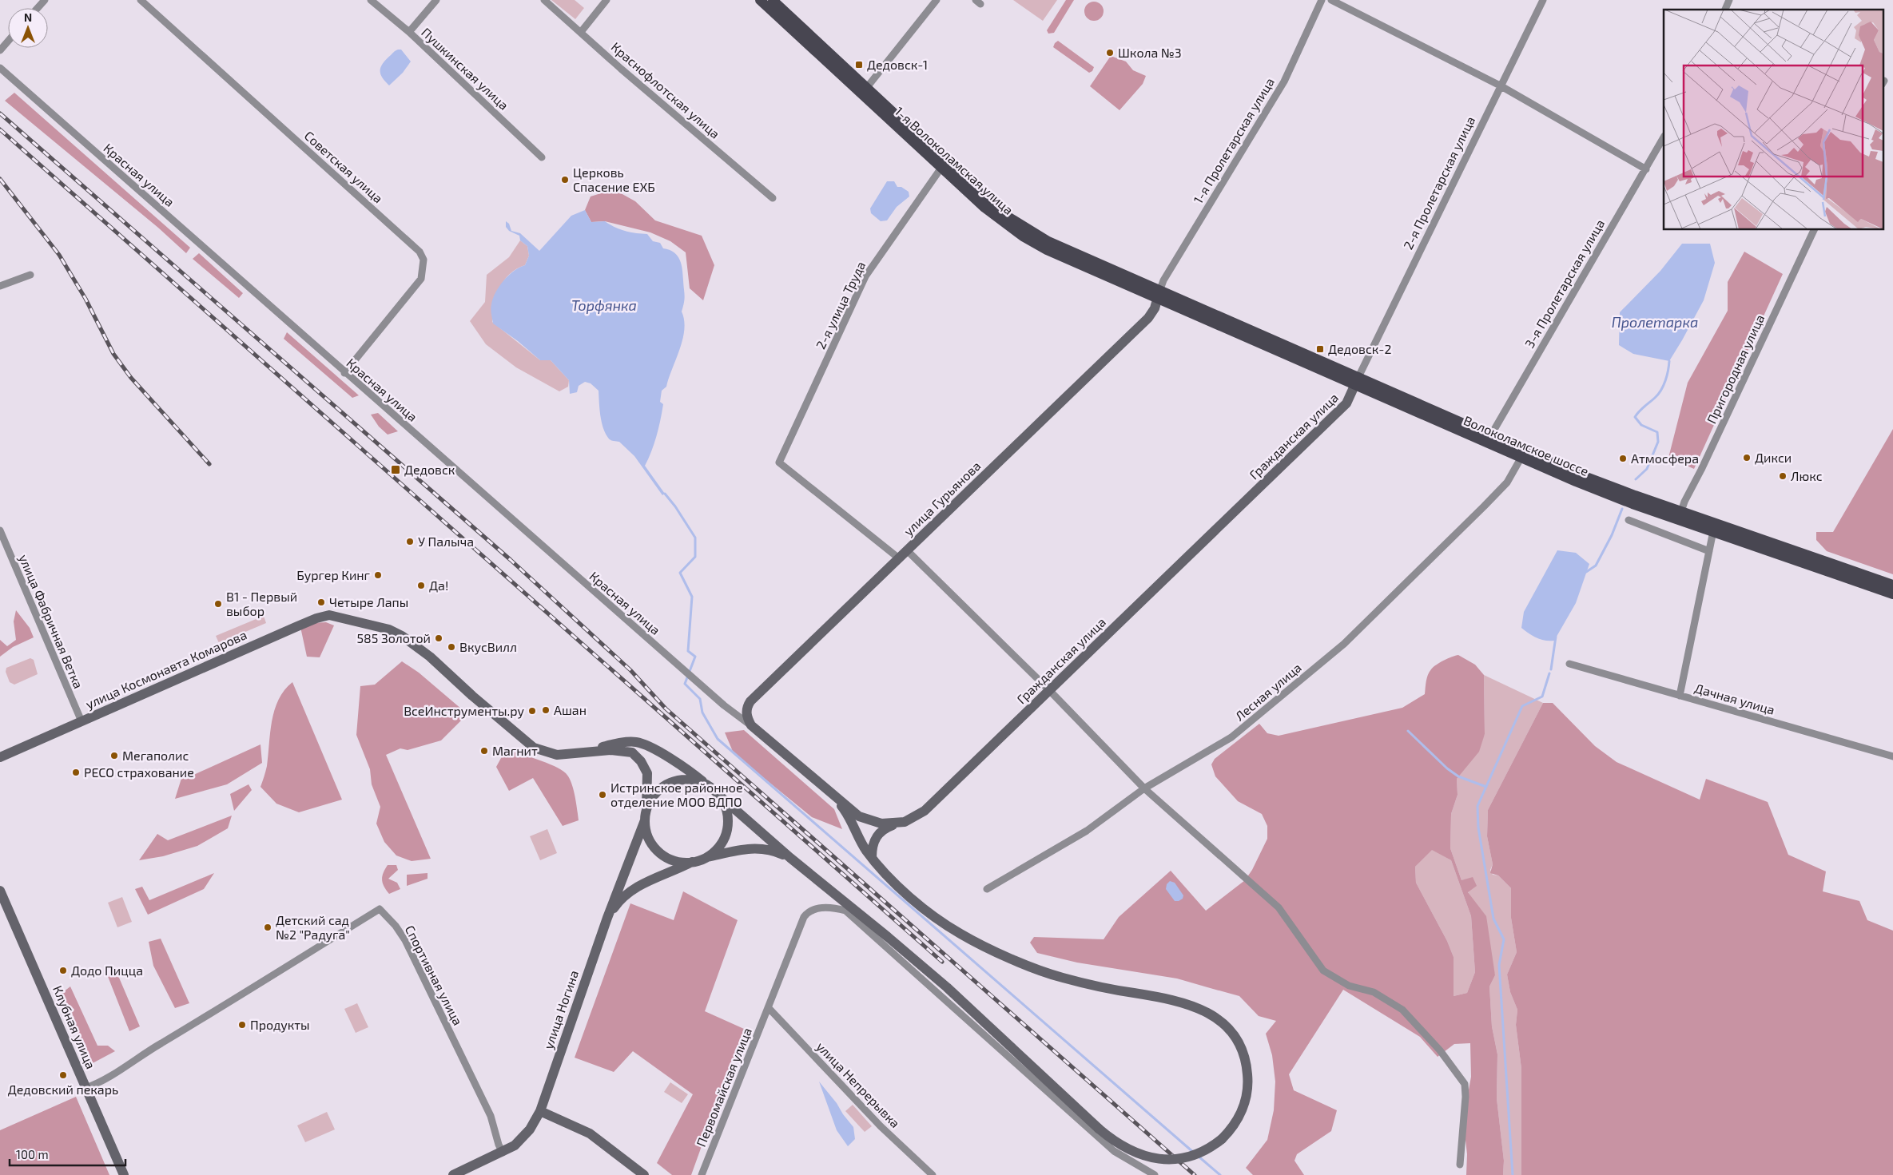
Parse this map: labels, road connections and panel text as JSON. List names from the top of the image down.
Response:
{
  "streets": {
    "main road": ["1-я Волоколамская улица", "Волоколамское шоссе"],
    "street": [
      "Пушкинская улица",
      "Краснофлотская улица",
      "1-я Пролетарская улица",
      "Советская улица",
      "Красная улица",
      "2-я Пролетарская улица",
      "3-я Пролетарская улица",
      "2-я улица Труда",
      "Пригородная улица",
      "Гражданская улица",
      "улица Гурьянова",
      "улица Фабричная Ветка",
      "улица Космонавта Комарова",
      "Лесная улица",
      "Дачная улица",
      "Спортивная улица",
      "улица Ногина",
      "Клубная улица",
      "улица Непрерывка",
      "Первомайская улица"
    ]
  },
  "crossings": [
    ["1-я Пролетарская улица", "1-я Волоколамская улица"],
    ["1-я Пролетарская улица", "Волоколамское шоссе"],
    ["1-я Пролетарская улица", "улица Гурьянова"],
    ["1-я Волоколамская улица", "2-я улица Труда"],
    ["1-я Волоколамская улица", "Волоколамское шоссе"],
    ["1-я Волоколамская улица", "улица Гурьянова"],
    ["Советская улица", "Красная улица"],
    ["Красная улица", "Гражданская улица"],
    ["Красная улица", "улица Гурьянова"],
    ["2-я Пролетарская улица", "Гражданская улица"],
    ["2-я Пролетарская улица", "Волоколамское шоссе"],
    ["3-я Пролетарская улица", "Волоколамское шоссе"],
    ["2-я улица Труда", "улица Гурьянова"],
    ["Пригородная улица", "Волоколамское шоссе"],
    ["Гражданская улица", "Волоколамское шоссе"],
    ["Гражданская улица", "улица Гурьянова"],
    ["Волоколамское шоссе", "улица Гурьянова"],
    ["Волоколамское шоссе", "Лесная улица"],
    ["улица Фабричная Ветка", "улица Космонавта Комарова"],
    ["Спортивная улица", "улица Ногина"],
    ["Спортивная улица", "Клубная улица"],
    ["улица Непрерывка", "Первомайская улица"]
  ],
  "water": ["Торфянка", "Пролетарка"],
  "places": {
    "other": [
      "Школа №3",
      "Церковь Спасение ЕХБ",
      "Дикси",
      "Атмосфера",
      "Люкс",
      "У Палыча",
      "Бургер Кинг",
      "Да!",
      "Четыре Лапы",
      "В1 - Первый выбор",
      "585 Золотой",
      "ВкусВилл",
      "Ашан",
      "ВсеИнструменты.ру",
      "Магнит",
      "Мегаполис",
      "РЕСО страхование",
      "Истринское районное отделение МОО ВДПО",
      "Детский сад №2 \"Радуга\"",
      "Додо Пицца",
      "Продукты",
      "Дедовский пекарь"
    ],
    "transit": ["Дедовск-1", "Дедовск-2", "Дедовск"]
  },
  "scale_bar": "100 m",
  "north": "top"
}
